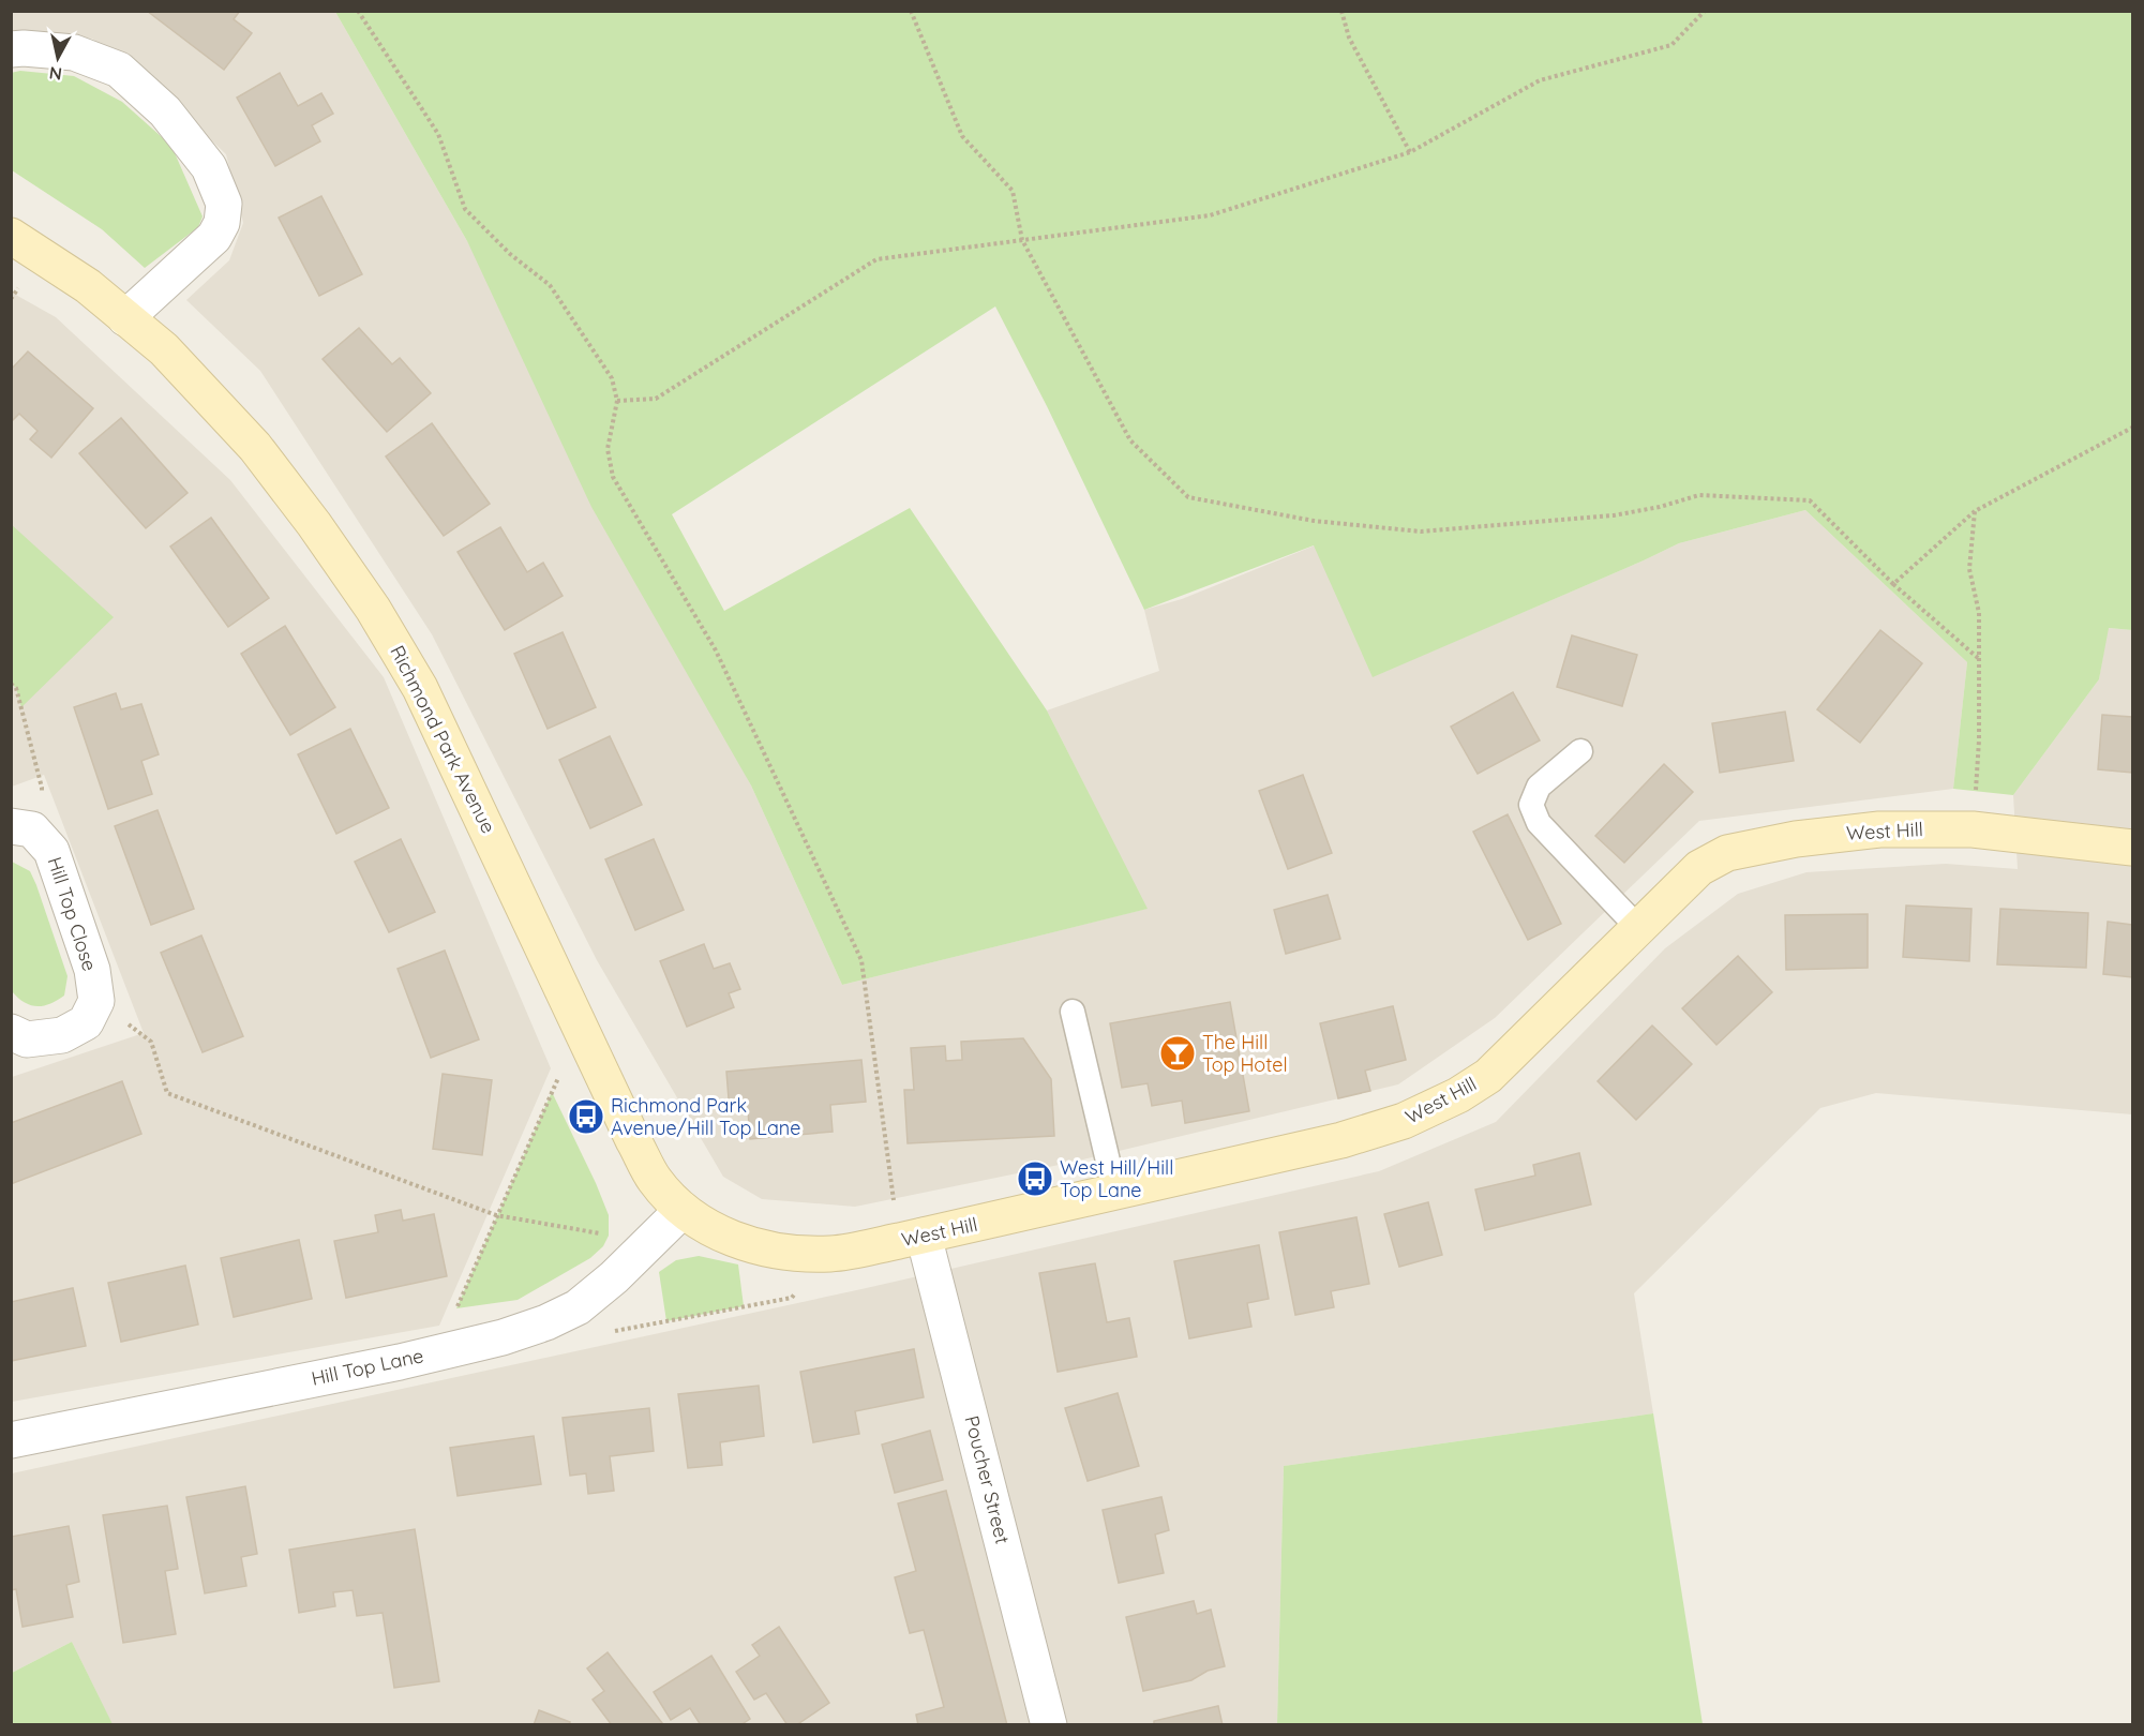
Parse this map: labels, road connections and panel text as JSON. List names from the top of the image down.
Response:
{
  "streets": {
    "street": [
      "Richmond Park Avenue",
      "West Hill",
      "Hill Top Close",
      "Hill Top Lane",
      "Poucher Street"
    ]
  },
  "crossings": [
    ["Richmond Park Avenue", "West Hill"],
    ["Richmond Park Avenue", "Hill Top Lane"],
    ["West Hill", "Hill Top Lane"],
    ["West Hill", "Poucher Street"]
  ],
  "places": {
    "bar": ["The Hill Top Hotel"],
    "bus stop": ["Richmond Park Avenue/Hill Top Lane", "West Hill/Hill Top Lane"]
  },
  "north": "bottom"
}
